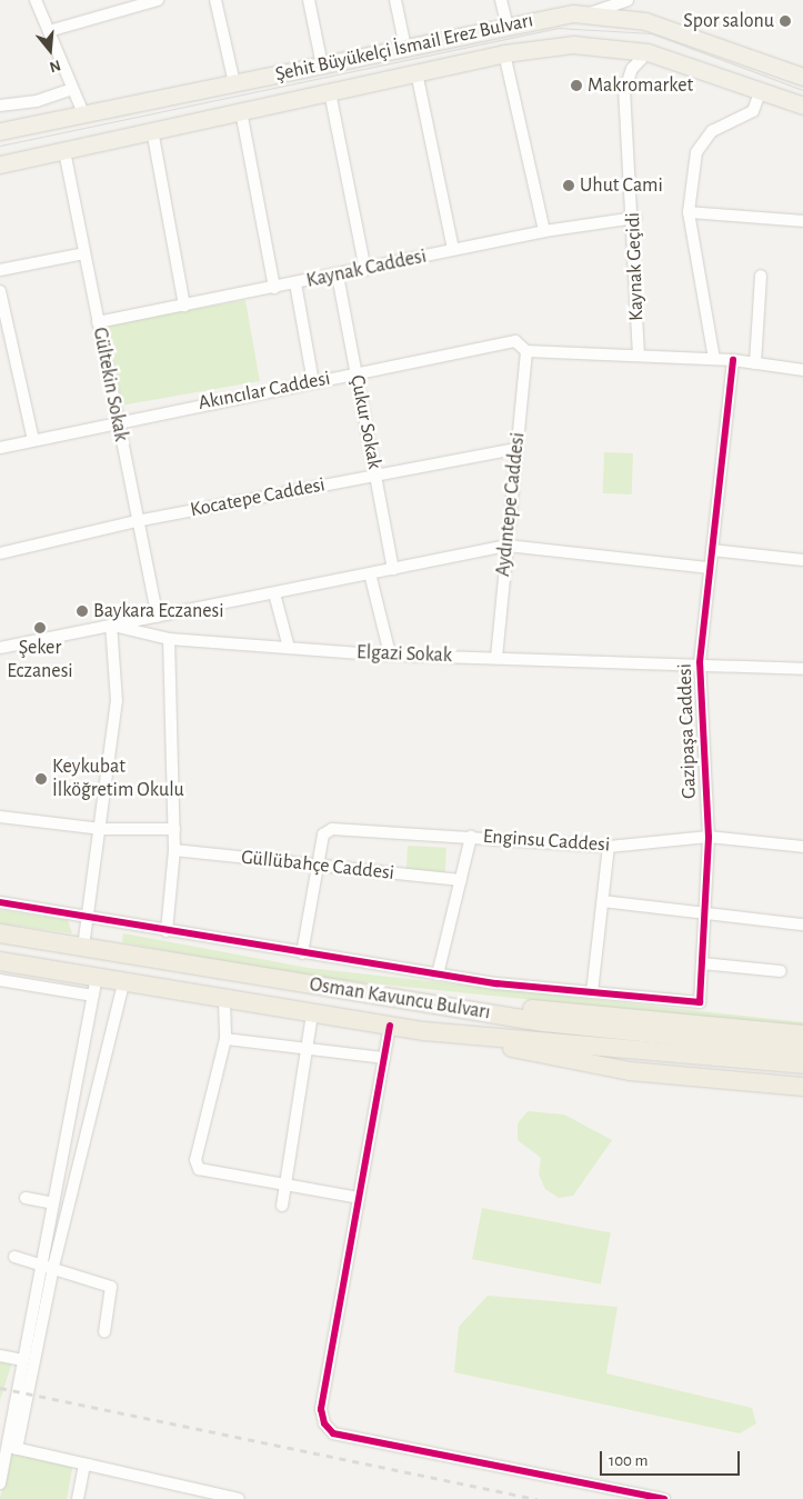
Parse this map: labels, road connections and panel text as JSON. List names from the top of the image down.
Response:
{
  "streets": {
    "highway": ["Osman Kavuncu Bulvarı"],
    "main road": ["Şehit Büyükelçi İsmail Erez Bulvarı"],
    "street": [
      "Kaynak Geçidi",
      "Kaynak Caddesi",
      "Gültekin Sokak",
      "Akıncılar Caddesi",
      "Çukur Sokak",
      "Kocatepe Caddesi",
      "Aydıntepe Caddesi",
      "Elgazi Sokak",
      "Gazipaşa Caddesi",
      "Enginsu Caddesi",
      "Güllübahçe Caddesi"
    ]
  },
  "crossings": [
    ["Şehit Büyükelçi İsmail Erez Bulvarı", "Kaynak Geçidi"],
    ["Şehit Büyükelçi İsmail Erez Bulvarı", "Gültekin Sokak"],
    ["Kaynak Geçidi", "Kaynak Caddesi"],
    ["Kaynak Geçidi", "Akıncılar Caddesi"],
    ["Kaynak Caddesi", "Gültekin Sokak"],
    ["Kaynak Caddesi", "Çukur Sokak"],
    ["Gültekin Sokak", "Akıncılar Caddesi"],
    ["Gültekin Sokak", "Kocatepe Caddesi"],
    ["Akıncılar Caddesi", "Çukur Sokak"],
    ["Akıncılar Caddesi", "Aydıntepe Caddesi"],
    ["Akıncılar Caddesi", "Gazipaşa Caddesi"],
    ["Çukur Sokak", "Kocatepe Caddesi"],
    ["Kocatepe Caddesi", "Aydıntepe Caddesi"],
    ["Aydıntepe Caddesi", "Elgazi Sokak"],
    ["Elgazi Sokak", "Gazipaşa Caddesi"],
    ["Gazipaşa Caddesi", "Enginsu Caddesi"],
    ["Enginsu Caddesi", "Güllübahçe Caddesi"]
  ],
  "places": [
    "Spor salonu",
    "Makromarket",
    "Uhut Cami",
    "Baykara Eczanesi",
    "Şeker Eczanesi",
    "Keykubat İlköğretim Okulu"
  ],
  "scale_bar": "100 m",
  "north": "bottom"
}
